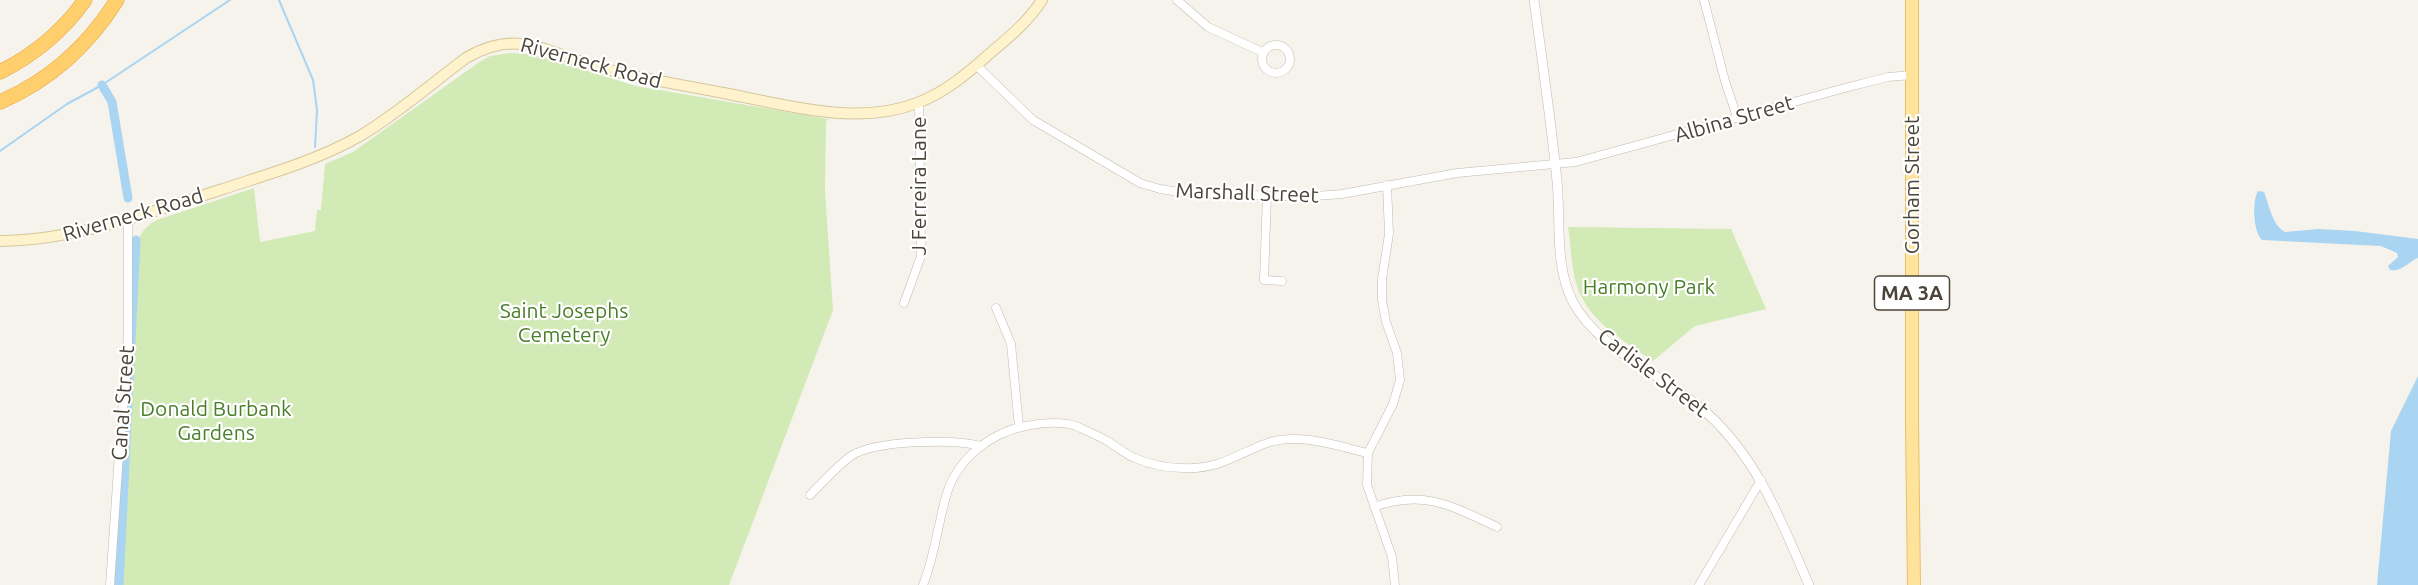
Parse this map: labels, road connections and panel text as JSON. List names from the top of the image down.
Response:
{
  "streets": {
    "main road": ["Riverneck Road", "Gorham Street", "MA 3A"],
    "street": [
      "Albina Street",
      "J Ferreira Lane",
      "Marshall Street",
      "Carlisle Street",
      "Canal Street"
    ]
  },
  "crossings": [
    ["Riverneck Road", "J Ferreira Lane"],
    ["Riverneck Road", "Marshall Street"],
    ["Riverneck Road", "Canal Street"],
    ["Albina Street", "Gorham Street"],
    ["Albina Street", "Marshall Street"],
    ["Albina Street", "Carlisle Street"],
    ["Marshall Street", "Carlisle Street"]
  ],
  "parks": ["Harmony Park", "Saint Josephs Cemetery", "Donald Burbank Gardens"]
}
